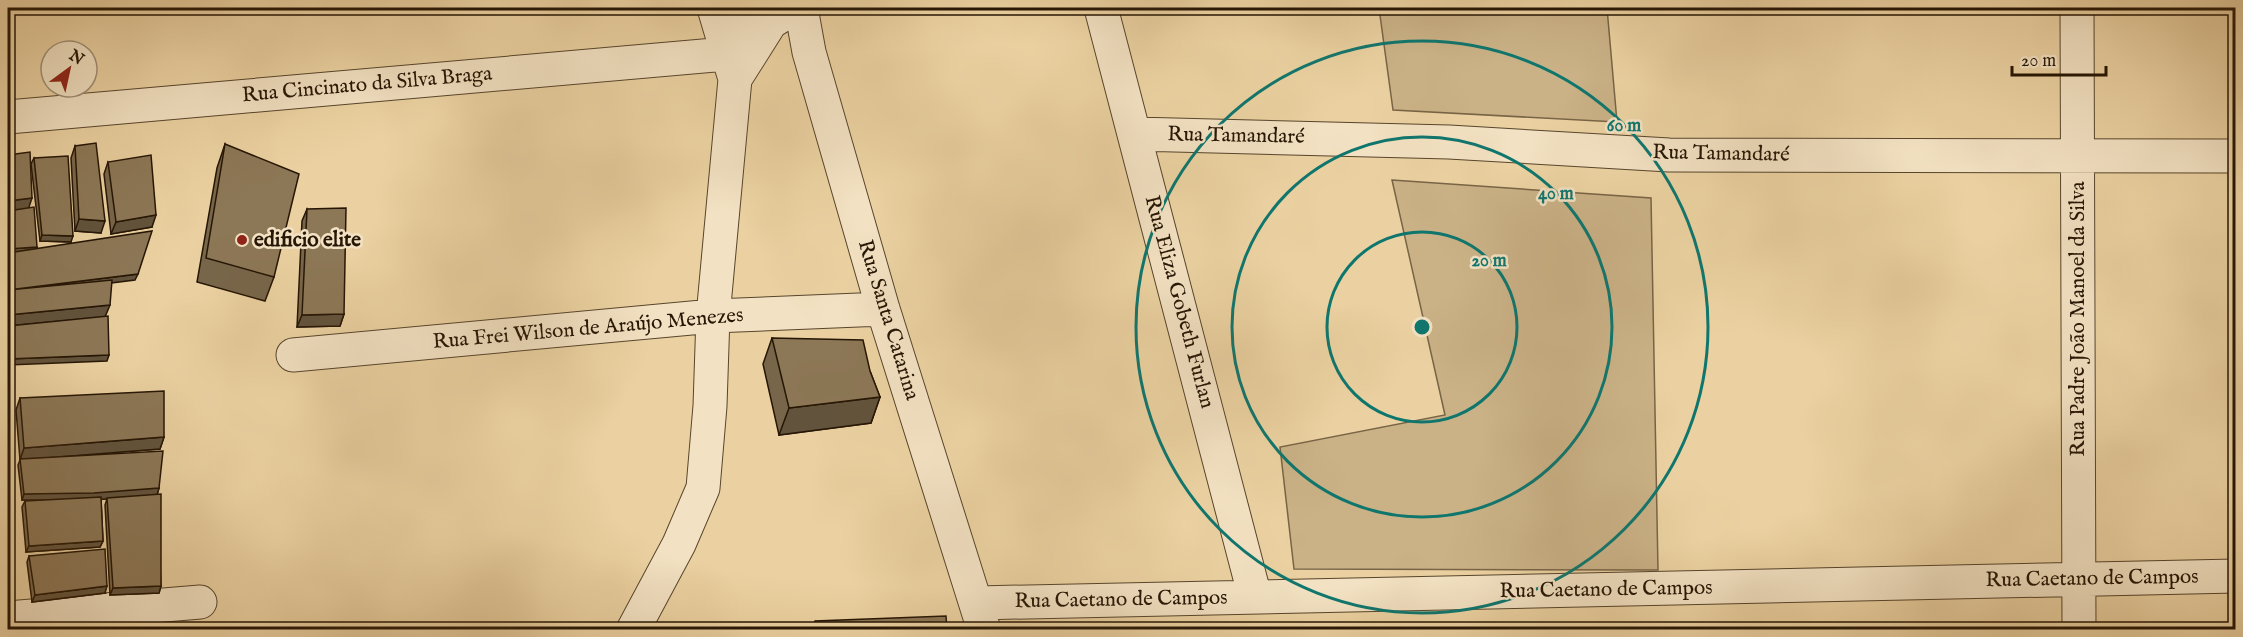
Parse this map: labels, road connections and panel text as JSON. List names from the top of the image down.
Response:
{
  "streets": {
    "street": [
      "Rua Cincinato da Silva Braga",
      "Rua Tamandaré",
      "Rua Eliza Gobeth Furlan",
      "Rua Padre João Manoel da Silva",
      "Rua Santa Catarina",
      "Rua Frei Wilson de Araújo Menezes",
      "Rua Caetano de Campos"
    ]
  },
  "crossings": [
    ["Rua Tamandaré", "Rua Eliza Gobeth Furlan"],
    ["Rua Tamandaré", "Rua Padre João Manoel da Silva"],
    ["Rua Eliza Gobeth Furlan", "Rua Caetano de Campos"],
    ["Rua Padre João Manoel da Silva", "Rua Caetano de Campos"],
    ["Rua Santa Catarina", "Rua Frei Wilson de Araújo Menezes"],
    ["Rua Santa Catarina", "Rua Caetano de Campos"]
  ],
  "places": ["edificio elite"],
  "scale_bar": "20 m",
  "north": "top right",
  "rings": ["60 m", "40 m", "20 m"]
}
